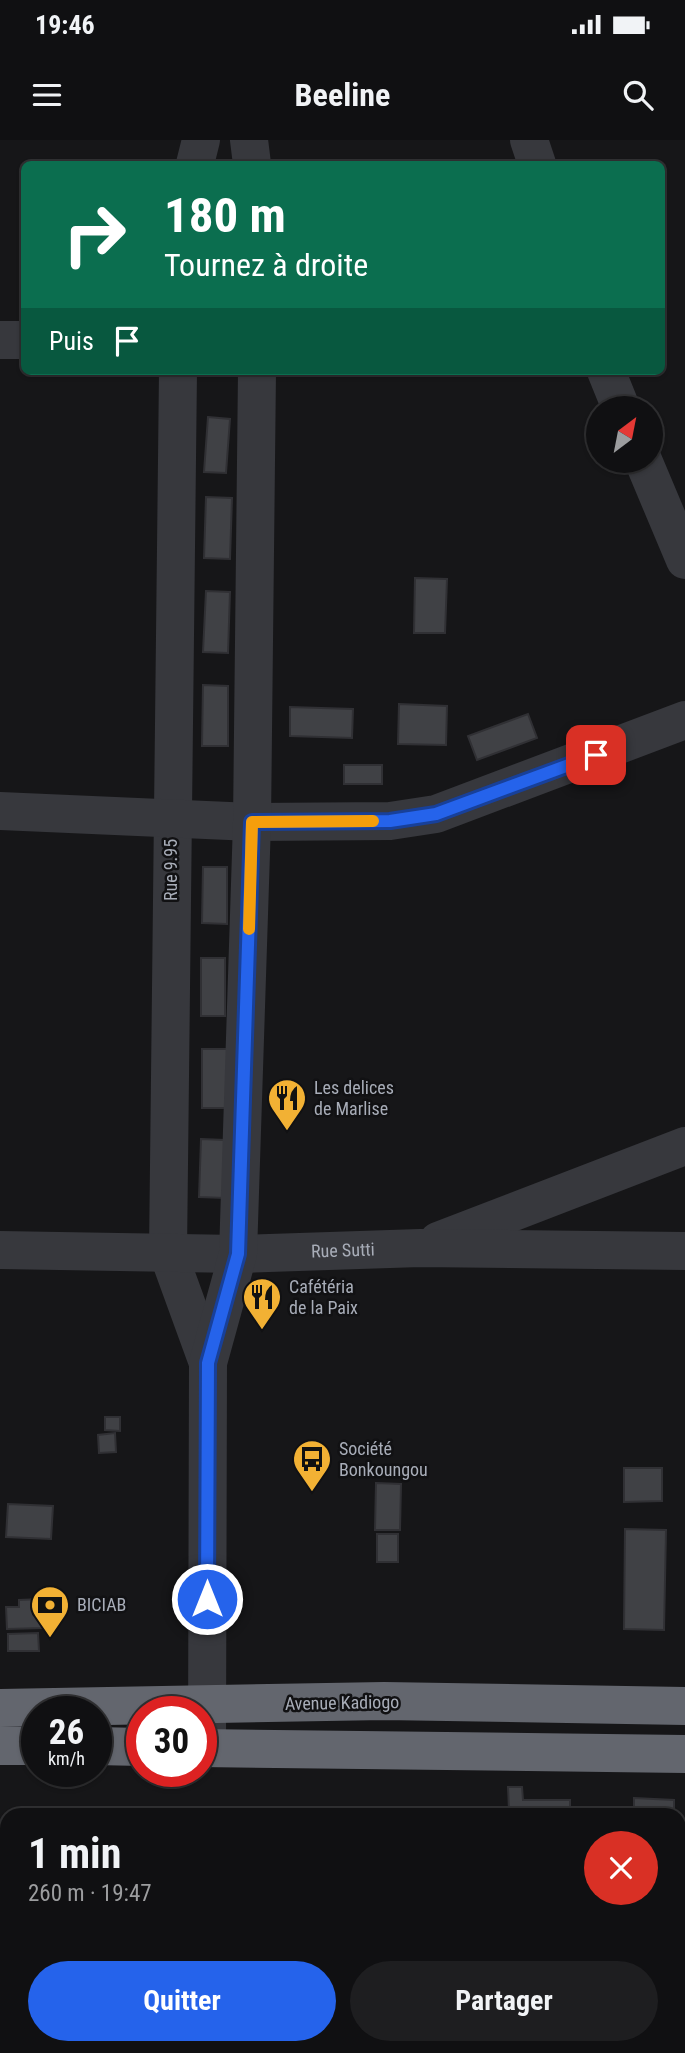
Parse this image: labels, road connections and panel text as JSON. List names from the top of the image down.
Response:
{
  "streets": {
    "highway": ["Avenue Kadiogo"],
    "street": ["Rue 9.95", "Rue Sutti"]
  },
  "crossings": [
    ["Rue 9.95", "Rue Sutti"]
  ],
  "places": {
    "restaurant": ["Les delices de Marlise", "Cafétéria de la Paix"],
    "bus stop": ["Société Bonkoungou"],
    "bank": ["BICIAB"]
  },
  "north": "top right",
  "page": {
    "status": "19:46",
    "header": "Beeline",
    "turn": ["180 m", "Tournez à droite"],
    "then": "Puis",
    "speed": "26 km/h",
    "limit": "30",
    "heading": ["1 min", "260 m · 19:47"],
    "buttons": ["Quitter", "Partager"]
  }
}
